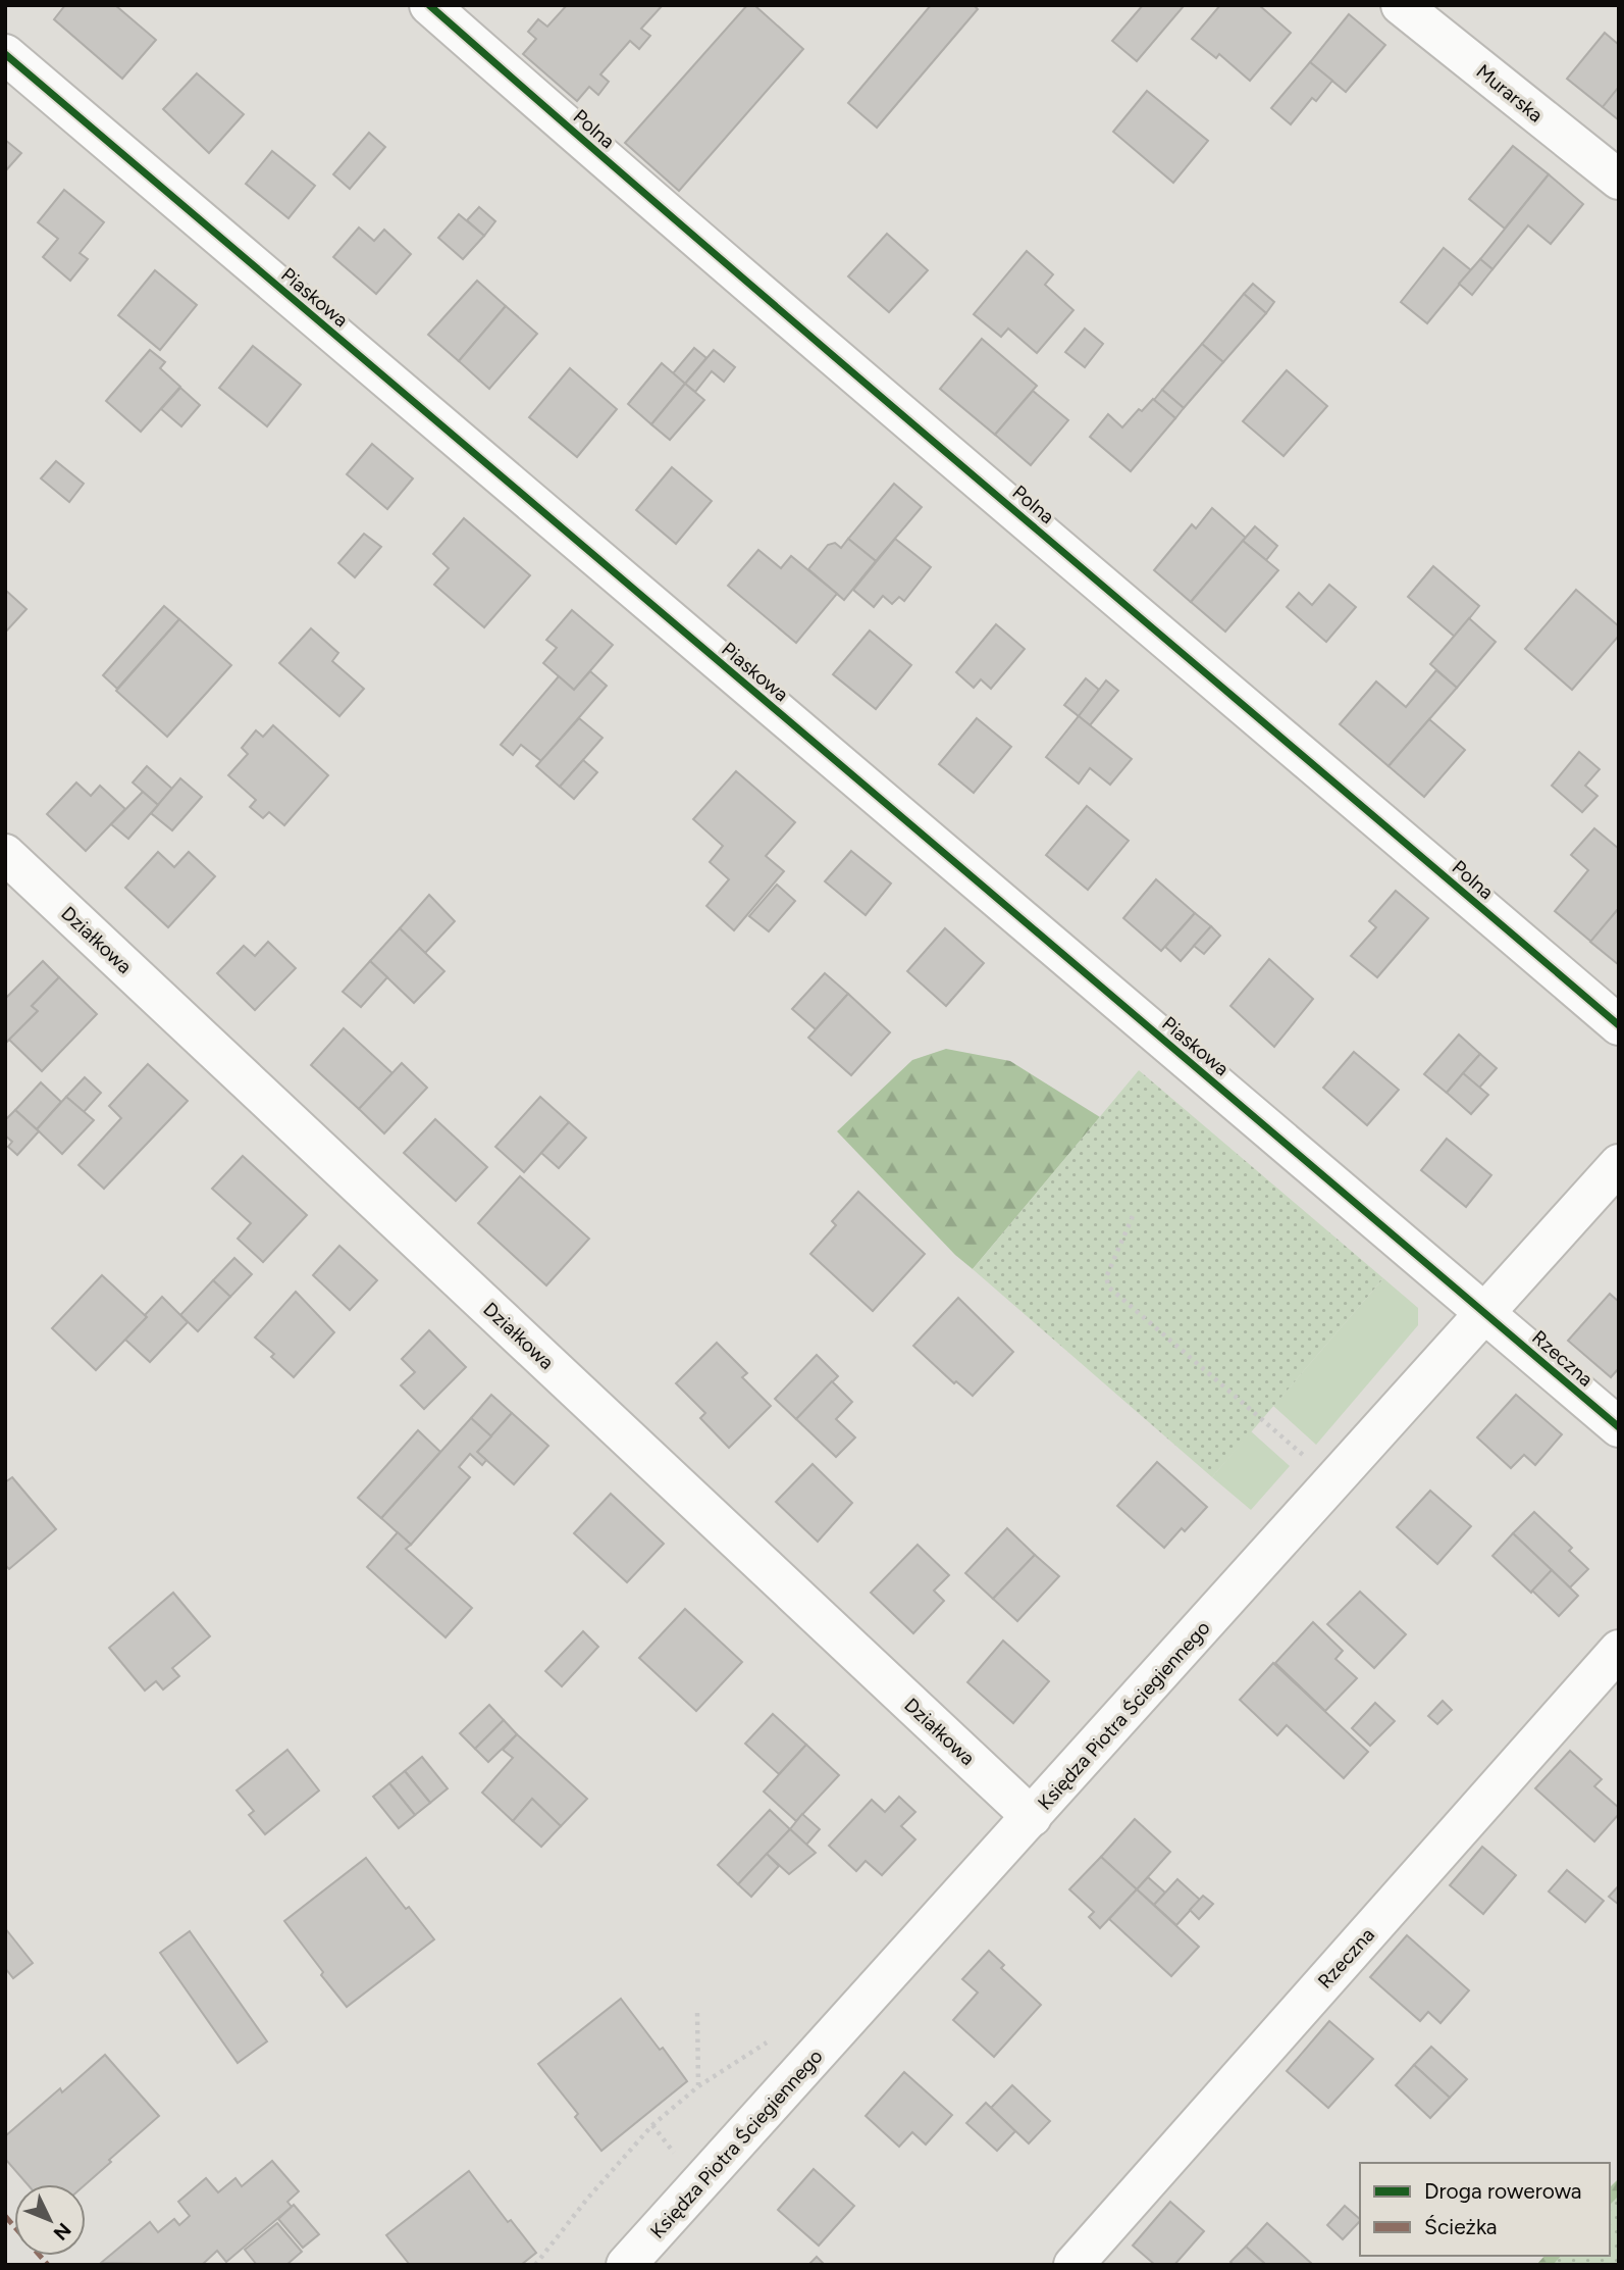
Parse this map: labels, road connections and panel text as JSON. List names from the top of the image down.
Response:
{
  "streets": {
    "street": [
      "Murarska",
      "Polna",
      "Piaskowa",
      "Działkowa",
      "Rzeczna",
      "Księdza Piotra Ściegiennego"
    ]
  },
  "crossings": [
    ["Piaskowa", "Rzeczna"],
    ["Piaskowa", "Księdza Piotra Ściegiennego"],
    ["Działkowa", "Księdza Piotra Ściegiennego"],
    ["Rzeczna", "Księdza Piotra Ściegiennego"]
  ],
  "legend": ["Droga rowerowa", "Ścieżka"],
  "north": "bottom right"
}
